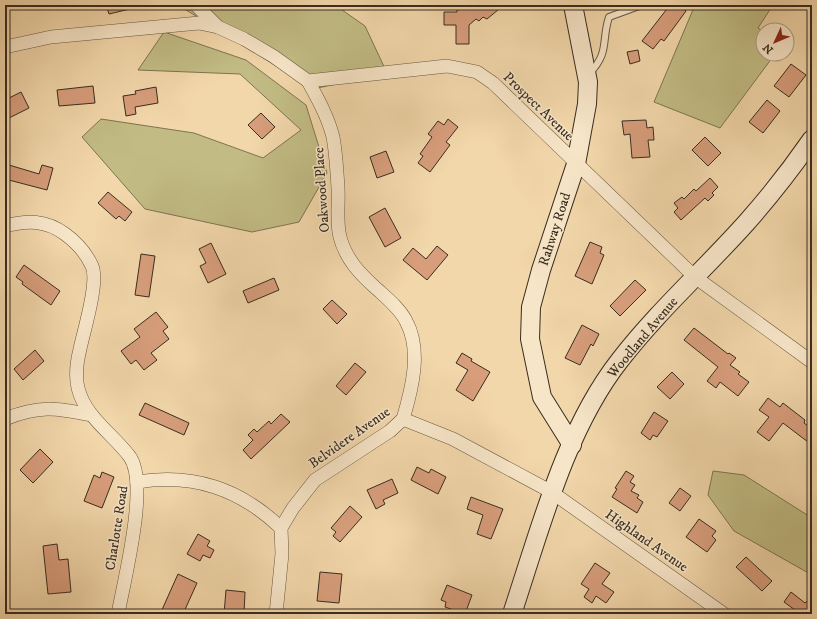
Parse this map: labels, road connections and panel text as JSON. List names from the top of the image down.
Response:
{
  "streets": {
    "street": [
      "Prospect Avenue",
      "Oakwood Place",
      "Rahway Road",
      "Woodland Avenue",
      "Belvidere Avenue",
      "Charlotte Road",
      "Highland Avenue"
    ]
  },
  "crossings": [
    ["Prospect Avenue", "Oakwood Place"],
    ["Prospect Avenue", "Rahway Road"],
    ["Prospect Avenue", "Woodland Avenue"],
    ["Oakwood Place", "Belvidere Avenue"],
    ["Rahway Road", "Woodland Avenue"],
    ["Woodland Avenue", "Belvidere Avenue"],
    ["Woodland Avenue", "Highland Avenue"],
    ["Belvidere Avenue", "Charlotte Road"],
    ["Belvidere Avenue", "Highland Avenue"]
  ],
  "north": "bottom left"
}
